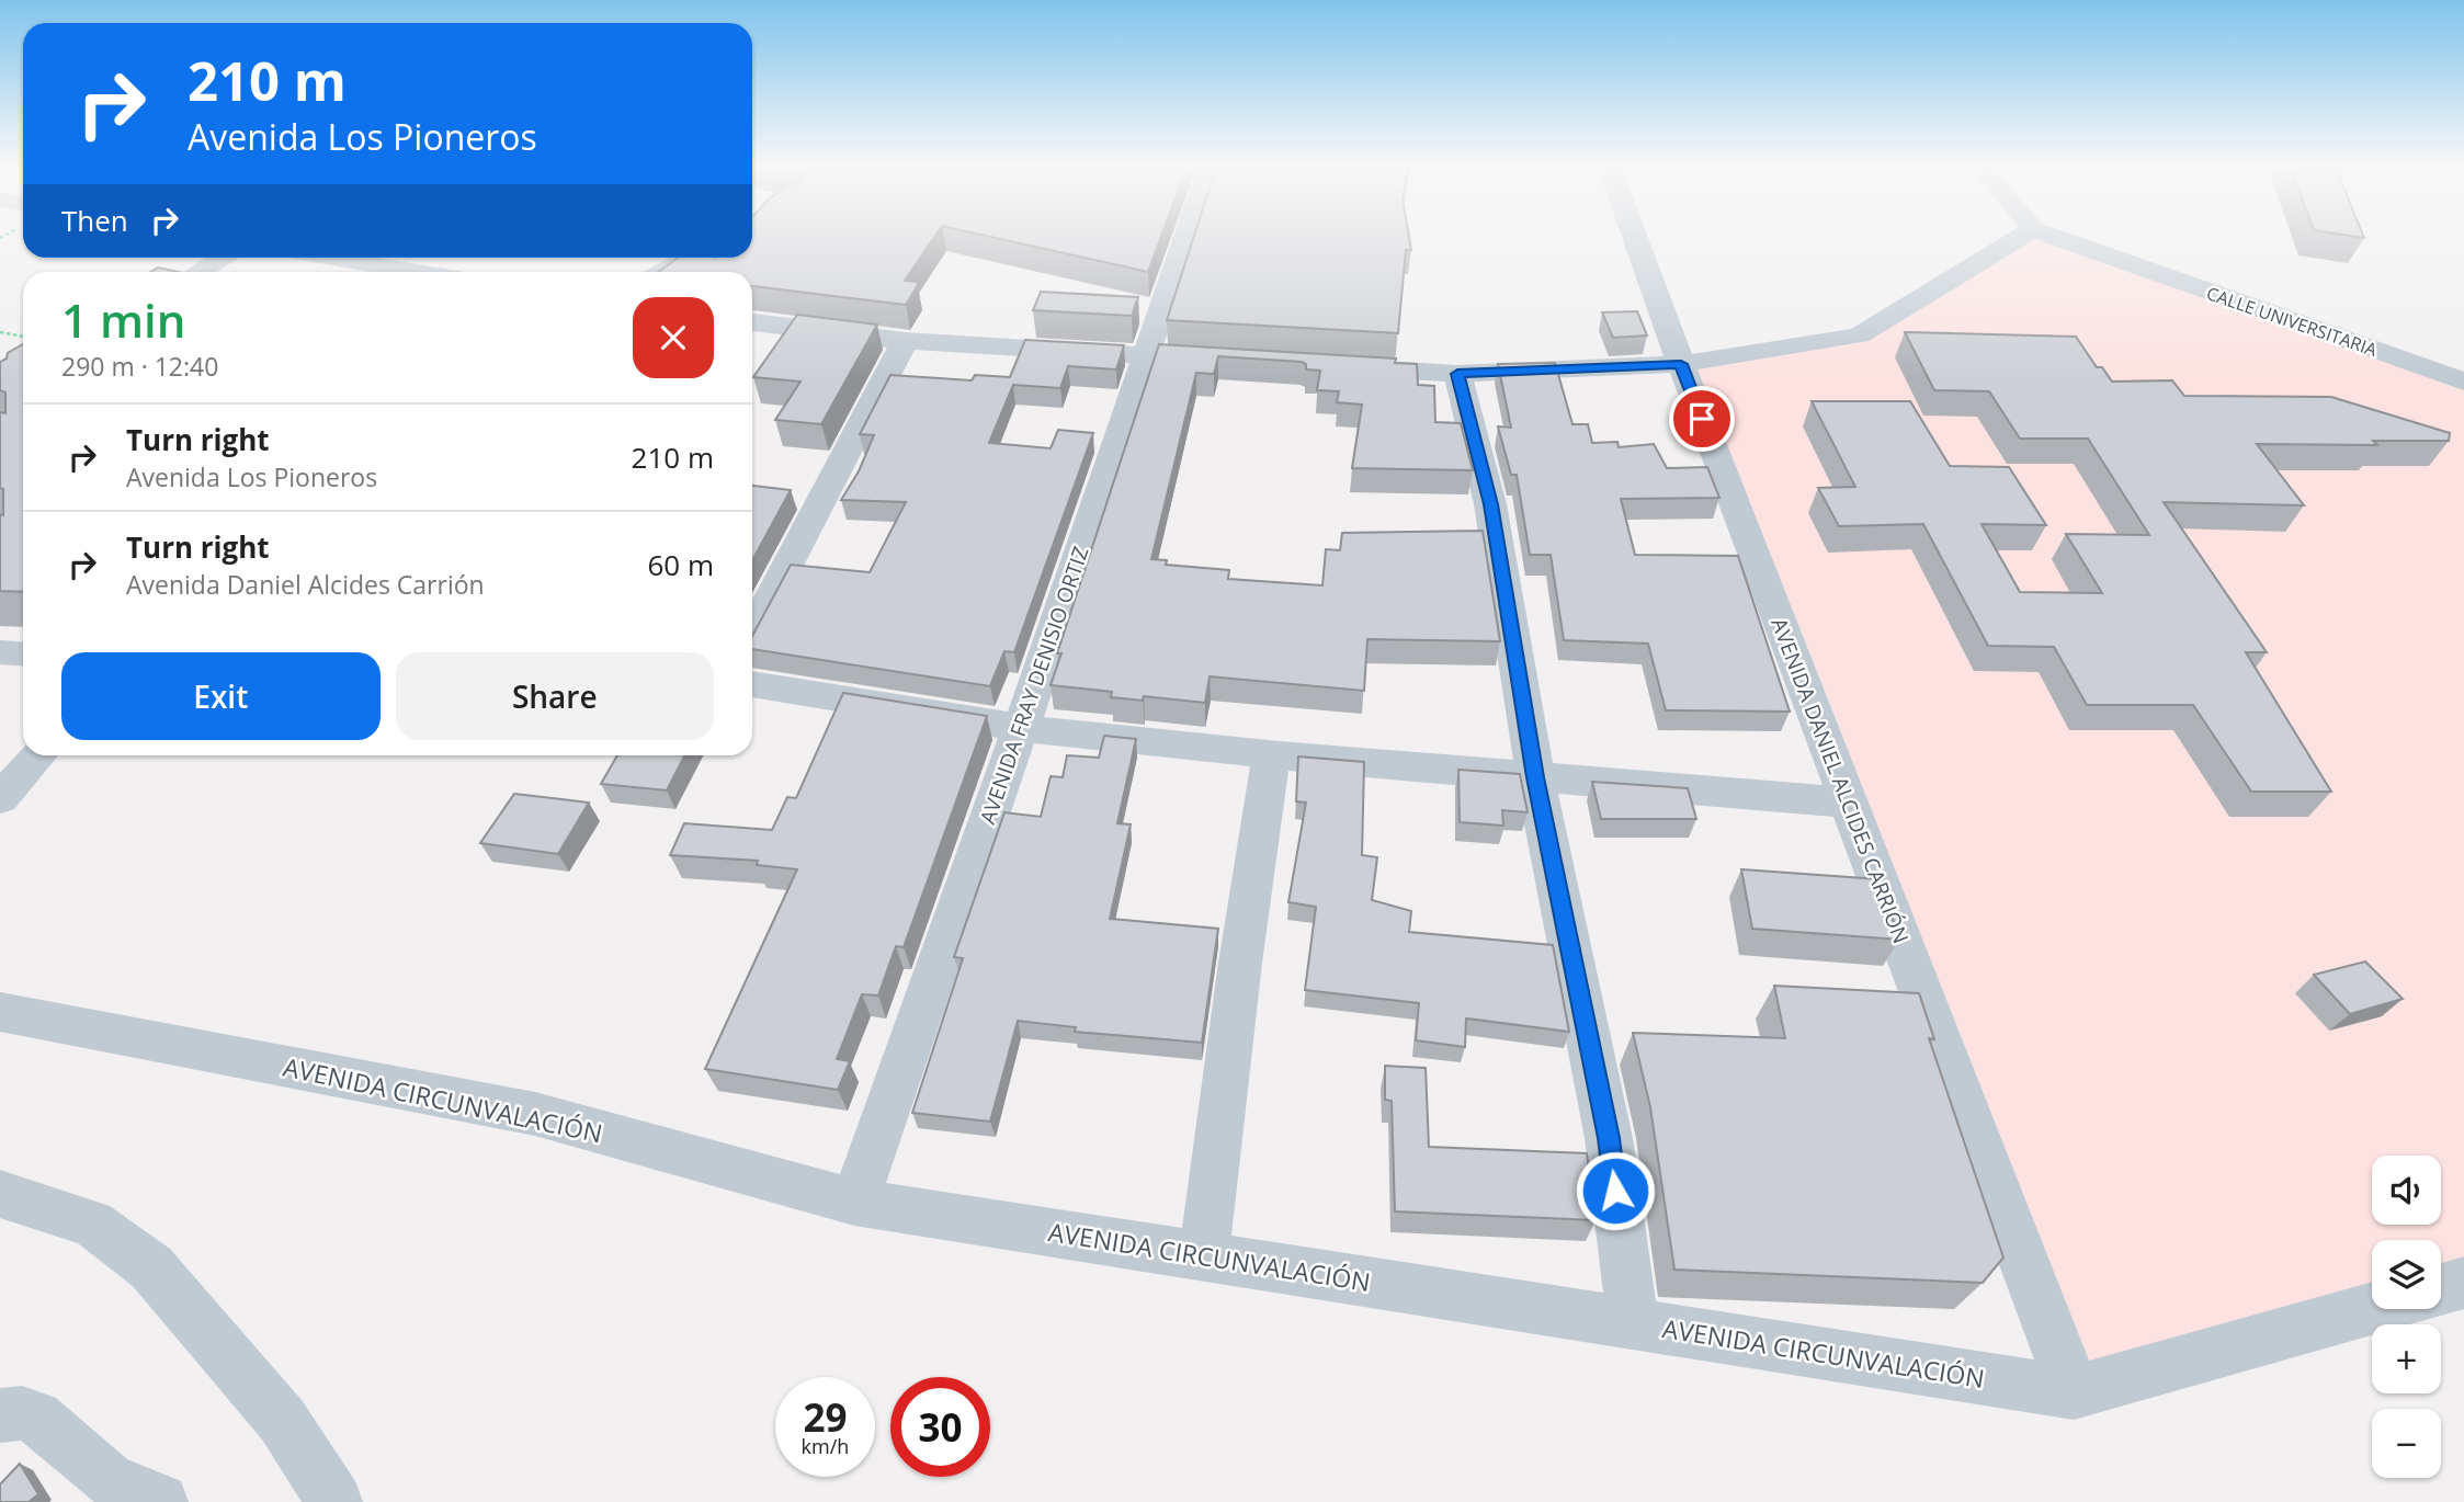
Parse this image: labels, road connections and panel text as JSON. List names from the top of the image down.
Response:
{
  "streets": {
    "street": [
      "CALLE UNIVERSITARIA",
      "AVENIDA FRAY DENISIO ORTIZ",
      "AVENIDA DANIEL ALCIDES CARRIÓN",
      "AVENIDA CIRCUNVALACIÓN"
    ]
  },
  "crossings": [
    ["AVENIDA FRAY DENISIO ORTIZ", "AVENIDA CIRCUNVALACIÓN"],
    ["AVENIDA DANIEL ALCIDES CARRIÓN", "AVENIDA CIRCUNVALACIÓN"]
  ],
  "page": {
    "turn": ["210 m", "Avenida Los Pioneros"],
    "then": "Then",
    "heading": ["1 min", "290 m · 12:40"],
    "list": [
      {
        "name": "Turn right",
        "note": "Avenida Los Pioneros",
        "value": "210 m"
      },
      {
        "name": "Turn right",
        "note": "Avenida Daniel Alcides Carrión",
        "value": "60 m"
      }
    ],
    "buttons": ["Exit", "Share"],
    "map_buttons": ["+", "−"],
    "speed": "29 km/h",
    "limit": "30"
  }
}
